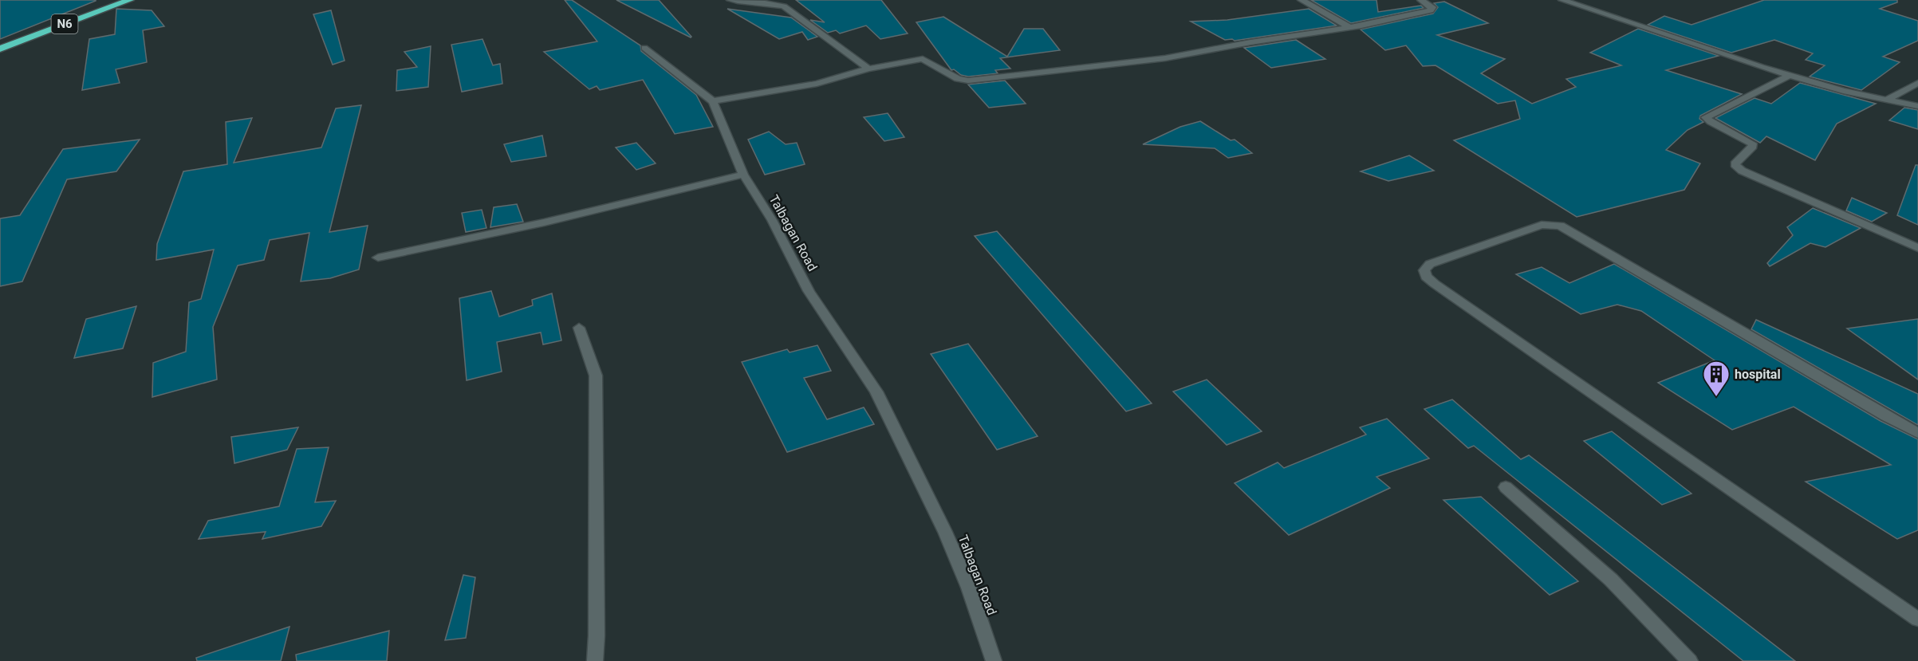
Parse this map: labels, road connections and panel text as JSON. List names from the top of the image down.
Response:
{
  "streets": {
    "highway": ["N6"],
    "street": ["Talbagan Road"]
  },
  "places": {
    "building": ["hospital"]
  }
}
